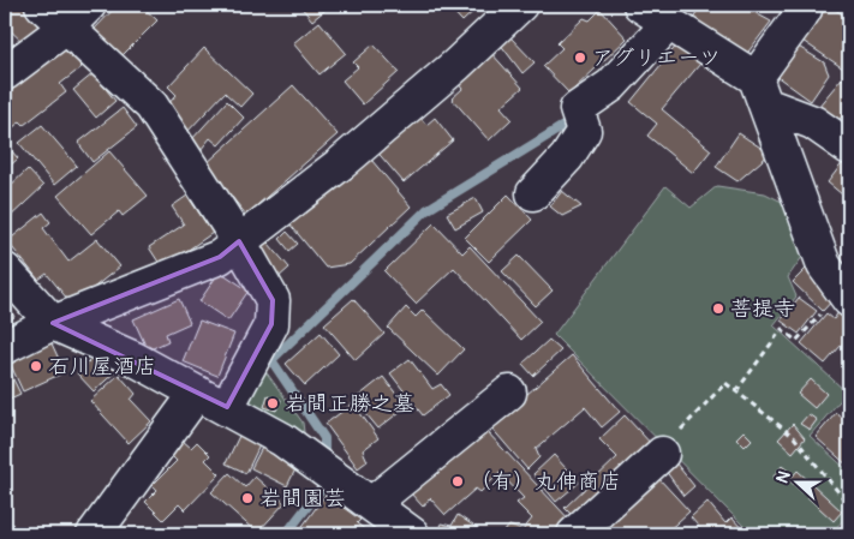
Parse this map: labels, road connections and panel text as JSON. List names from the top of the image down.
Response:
{
  "places": [
    "アグリエーツ",
    "菩提寺",
    "石川屋酒店",
    "岩間正勝之墓",
    "（有）丸伸商店",
    "岩間園芸"
  ],
  "north": "left"
}
